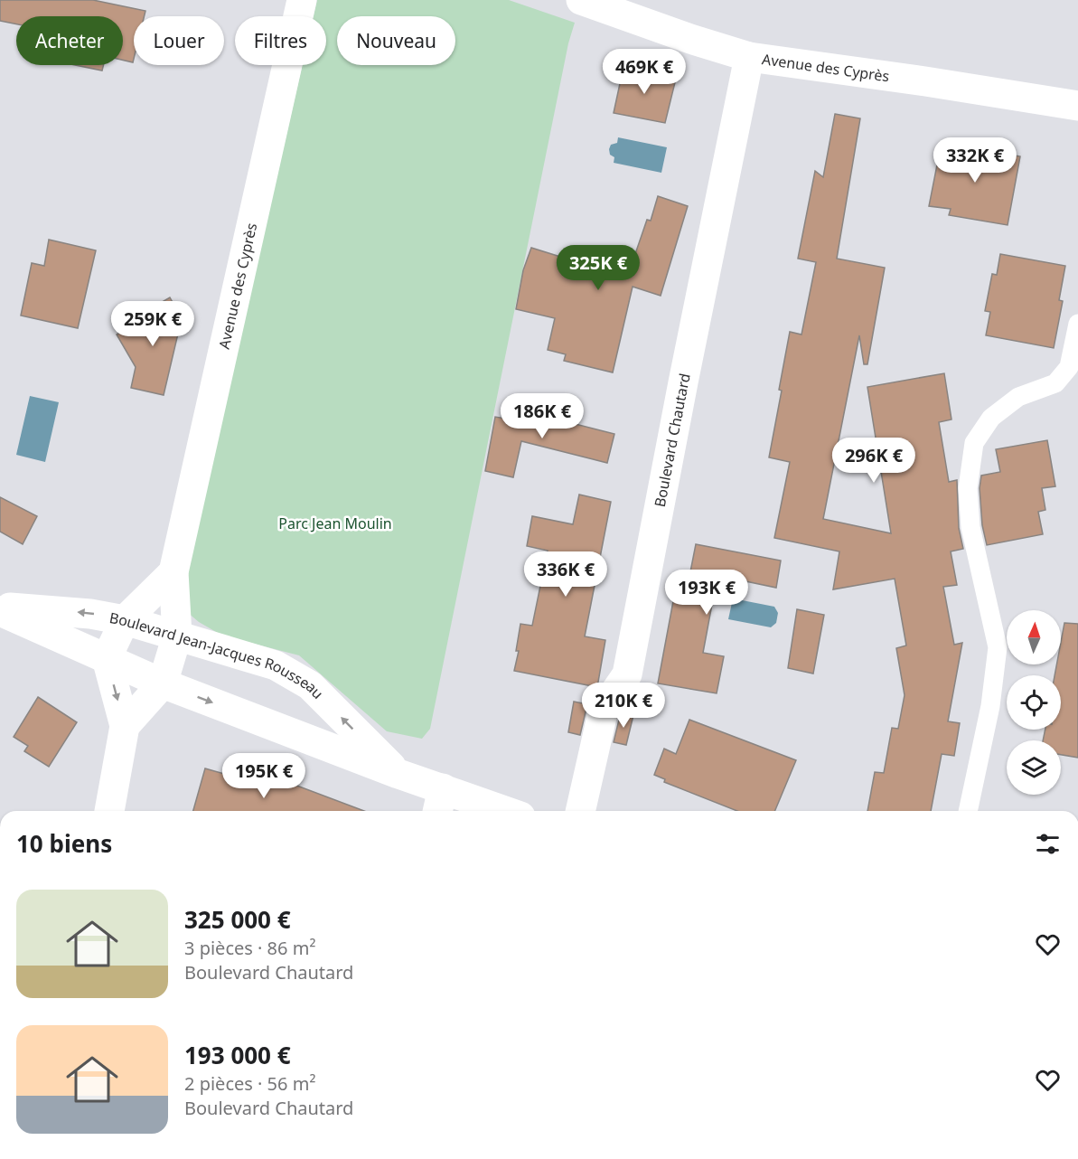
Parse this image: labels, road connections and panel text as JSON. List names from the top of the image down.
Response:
{
  "streets": {
    "street": ["Avenue des Cyprès", "Boulevard Chautard", "Boulevard Jean-Jacques Rousseau"]
  },
  "crossings": [
    ["Avenue des Cyprès", "Boulevard Chautard"],
    ["Avenue des Cyprès", "Boulevard Jean-Jacques Rousseau"]
  ],
  "parks": ["Parc Jean Moulin"],
  "north": "top",
  "page": {
    "chip": [
      "Acheter",
      "Louer",
      "Filtres",
      "Nouveau"
    ],
    "price": [
      "469K €",
      "332K €",
      "325K €",
      "259K €",
      "186K €",
      "296K €",
      "336K €",
      "193K €",
      "210K €",
      "195K €"
    ],
    "heading": "10 biens",
    "list": [
      {
        "name": "325 000 €",
        "note": "3 pièces · 86 m² · Boulevard Chautard"
      },
      {
        "name": "193 000 €",
        "note": "2 pièces · 56 m² · Boulevard Chautard"
      }
    ]
  }
}
